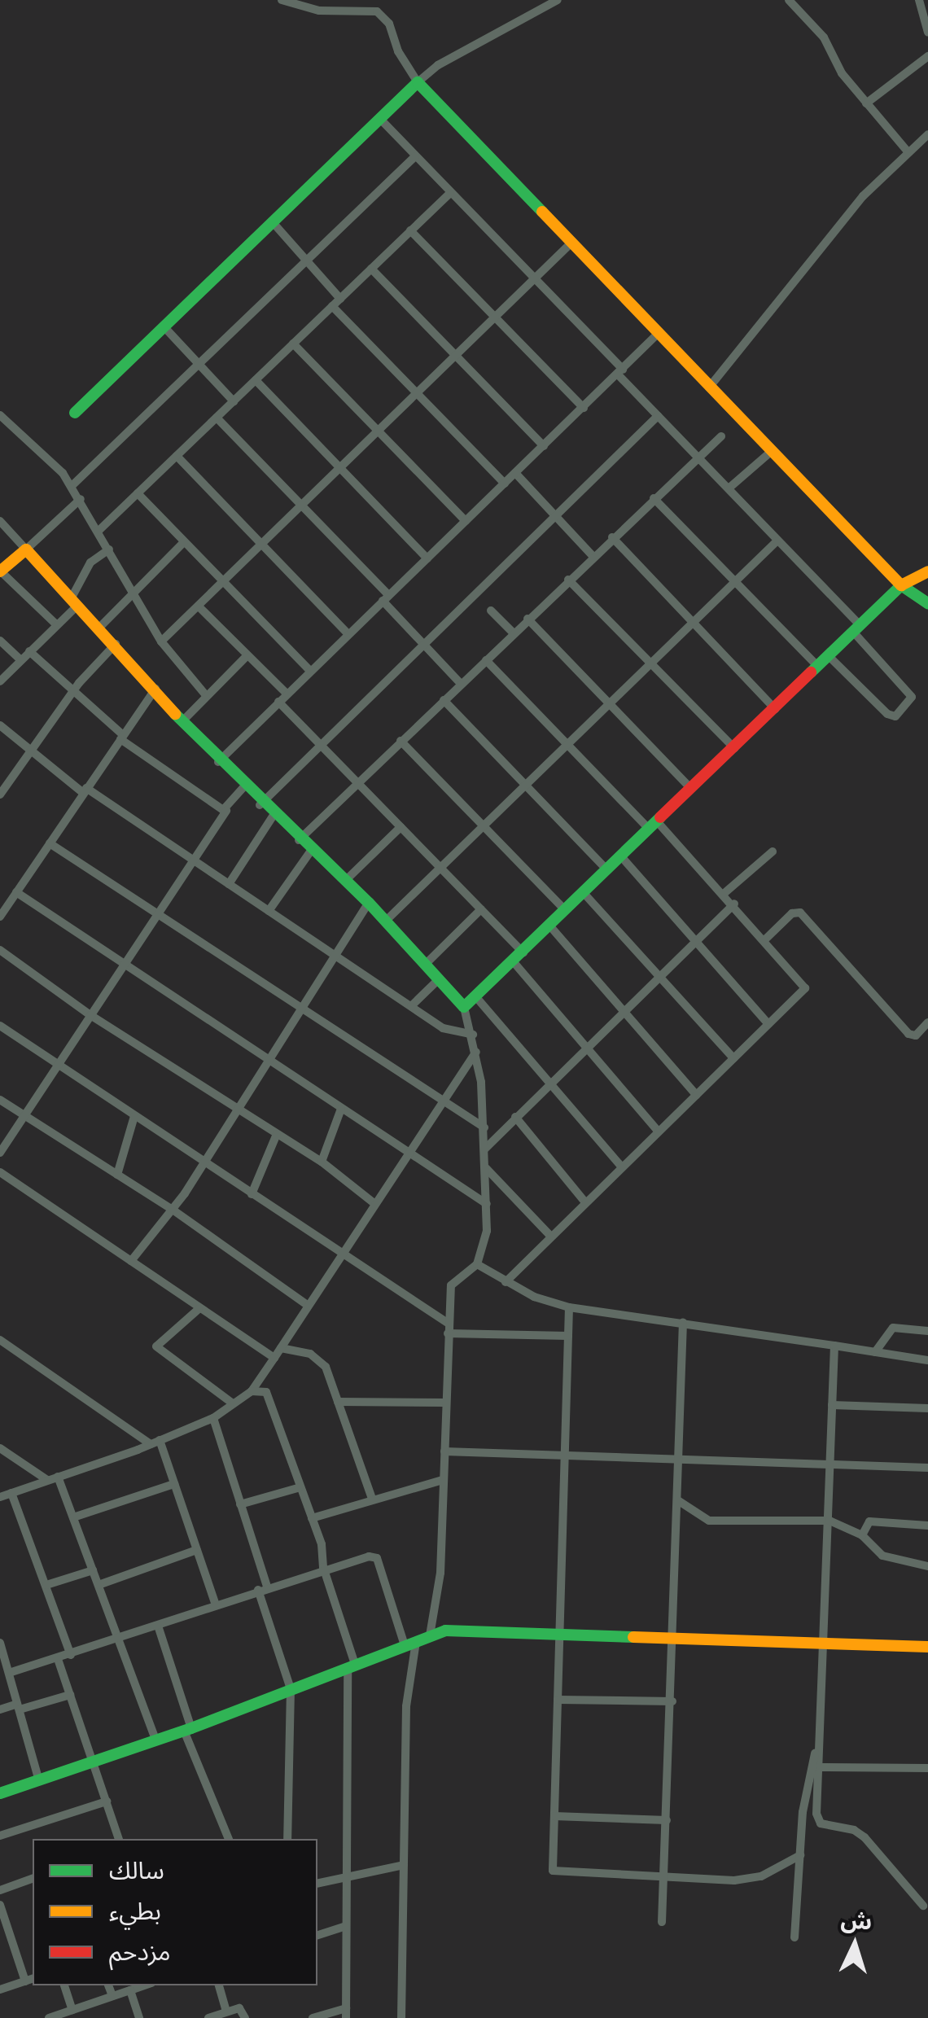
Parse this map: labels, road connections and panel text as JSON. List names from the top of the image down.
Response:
{
  "legend": ["سالك", "بطيء", "مزدحم"],
  "north": "top"
}
